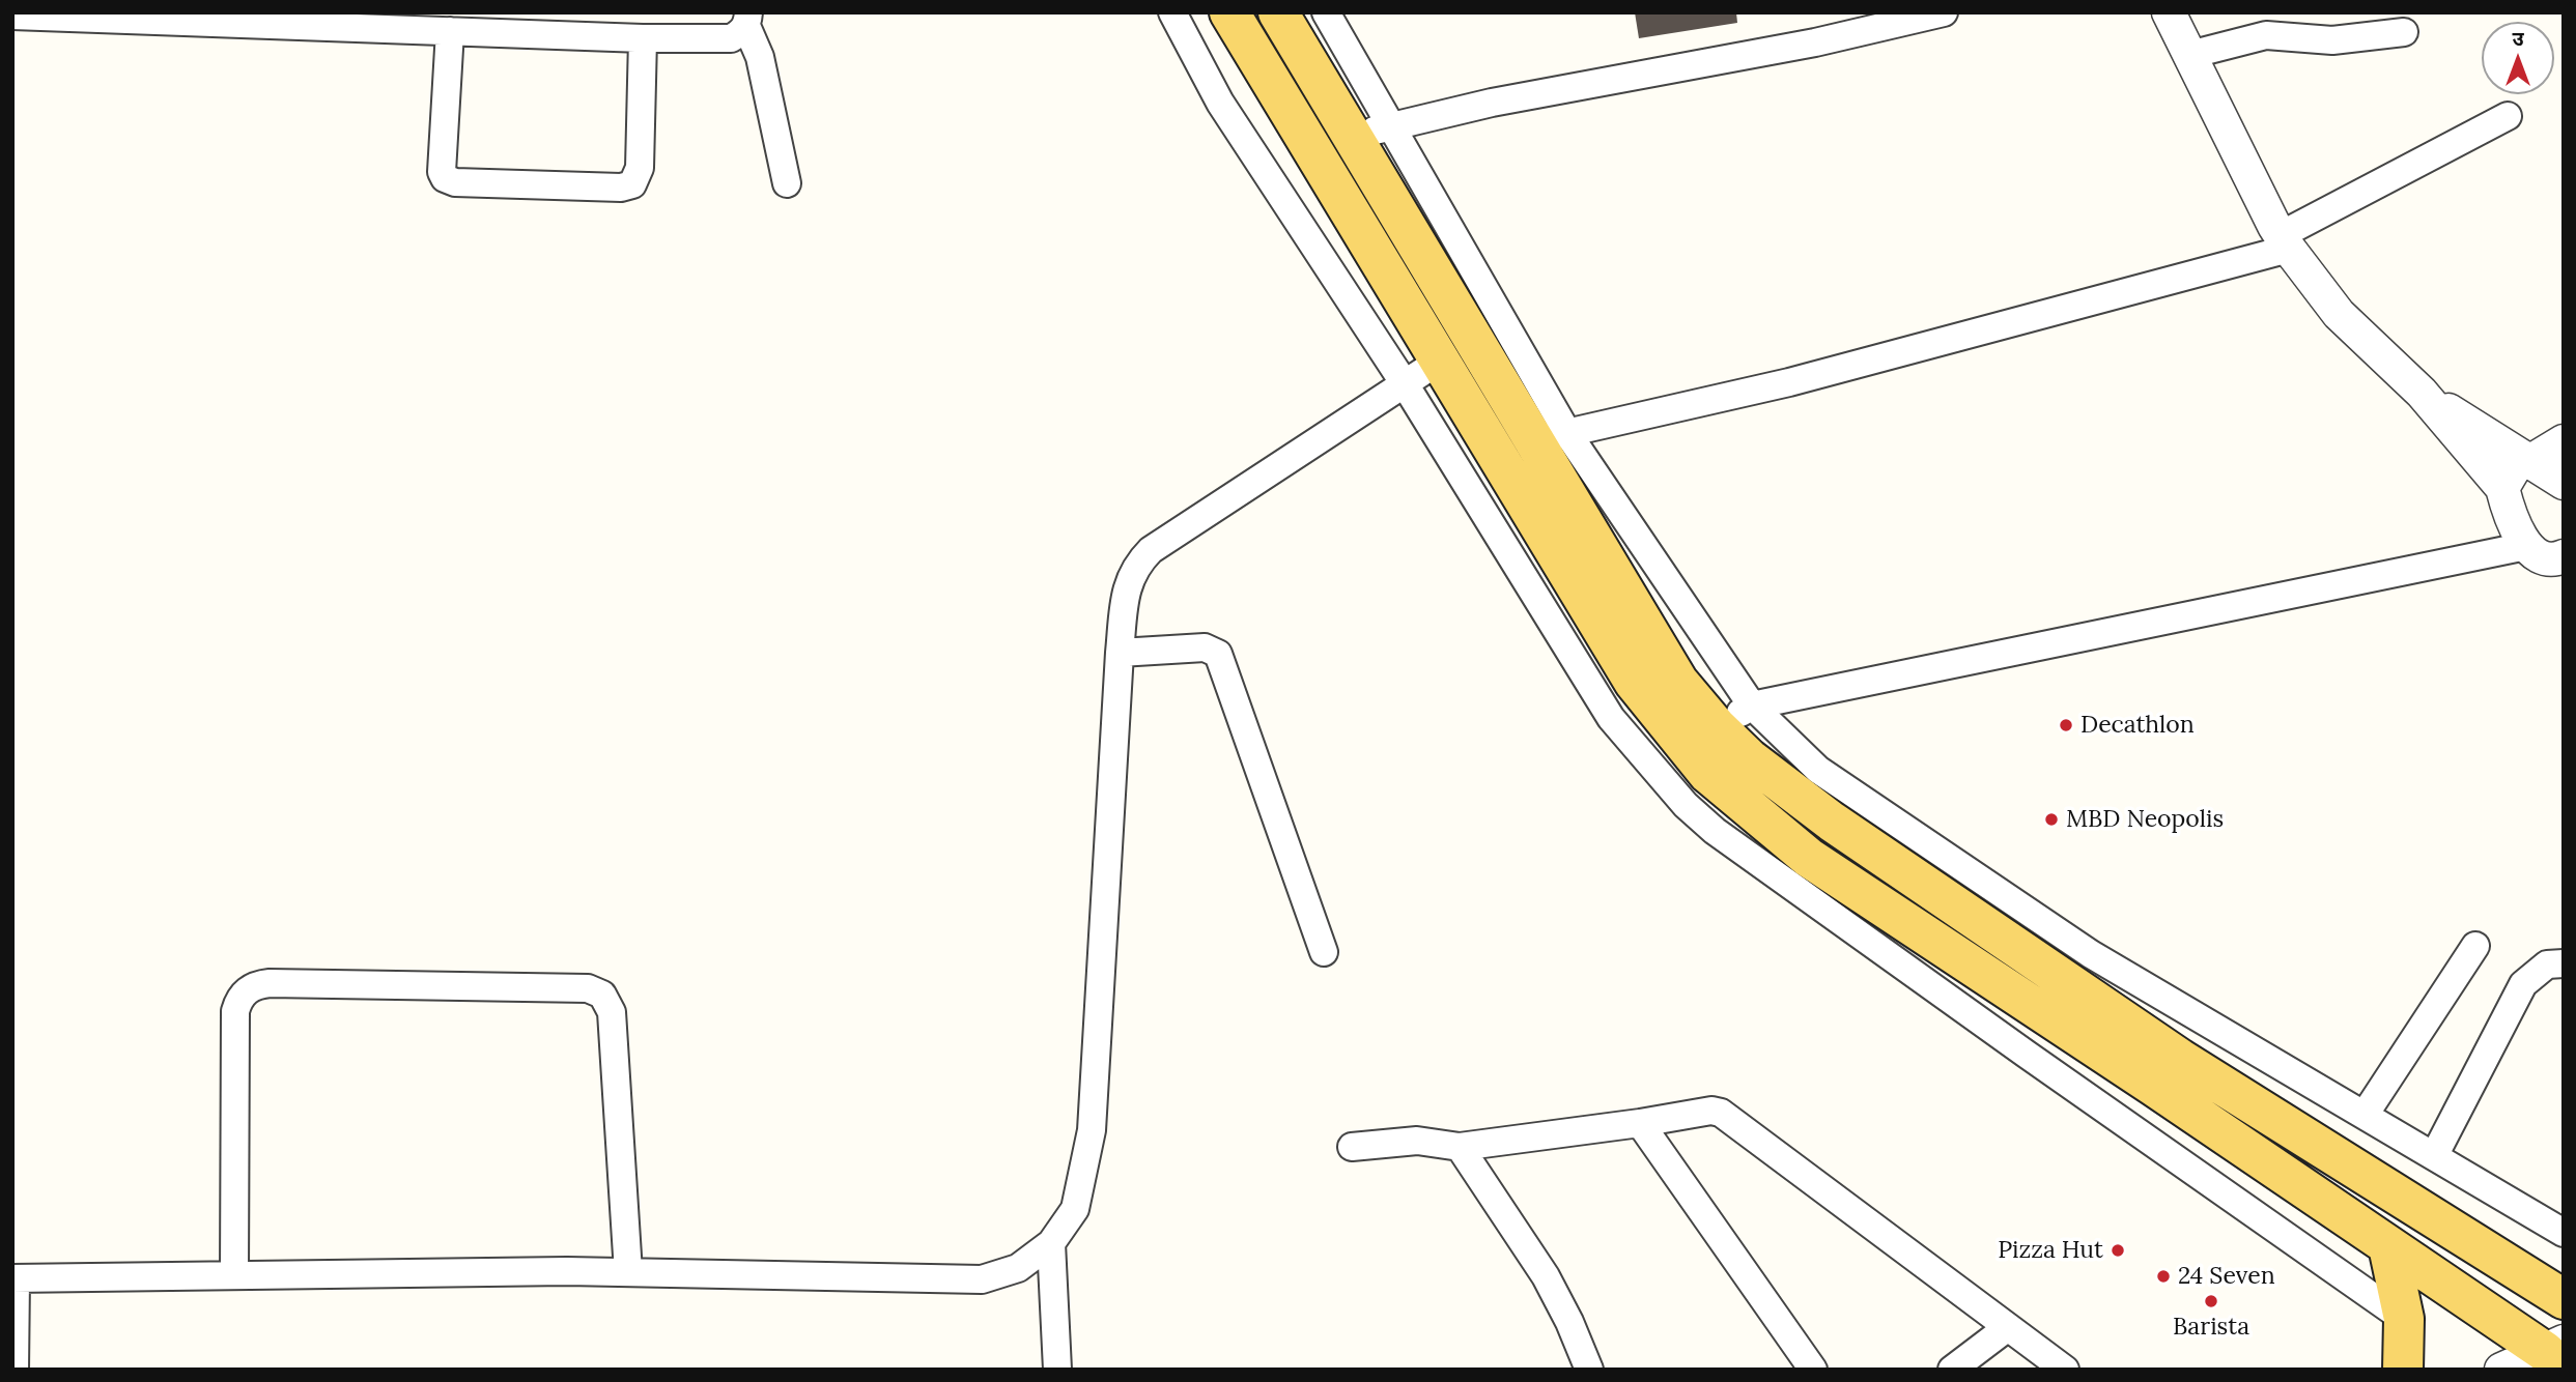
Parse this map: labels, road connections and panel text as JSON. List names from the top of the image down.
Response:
{
  "places": [
    "Decathlon",
    "MBD Neopolis",
    "Pizza Hut",
    "24 Seven",
    "Barista"
  ],
  "north": "top"
}
